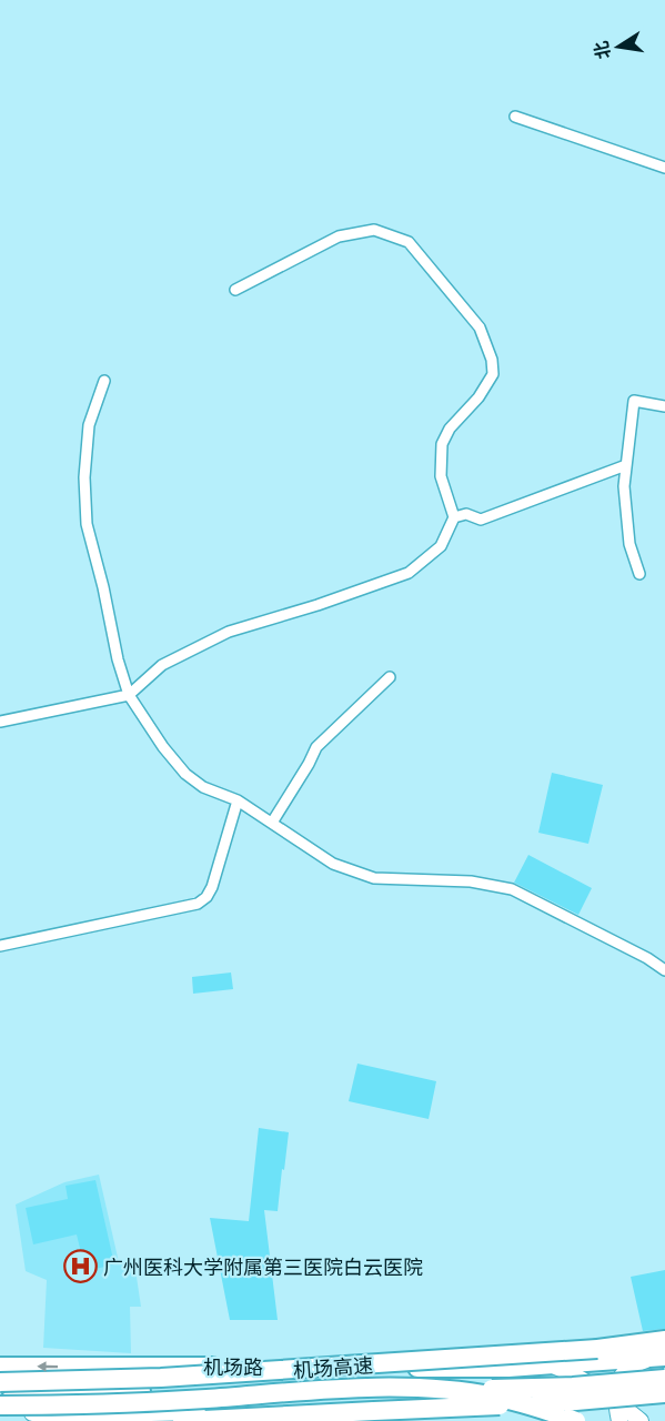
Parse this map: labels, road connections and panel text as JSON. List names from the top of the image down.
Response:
{
  "streets": {
    "highway": ["机场路", "机场高速"]
  },
  "places": {
    "hospital": ["广州医科大学附属第三医院白云医院"]
  },
  "north": "left"
}
